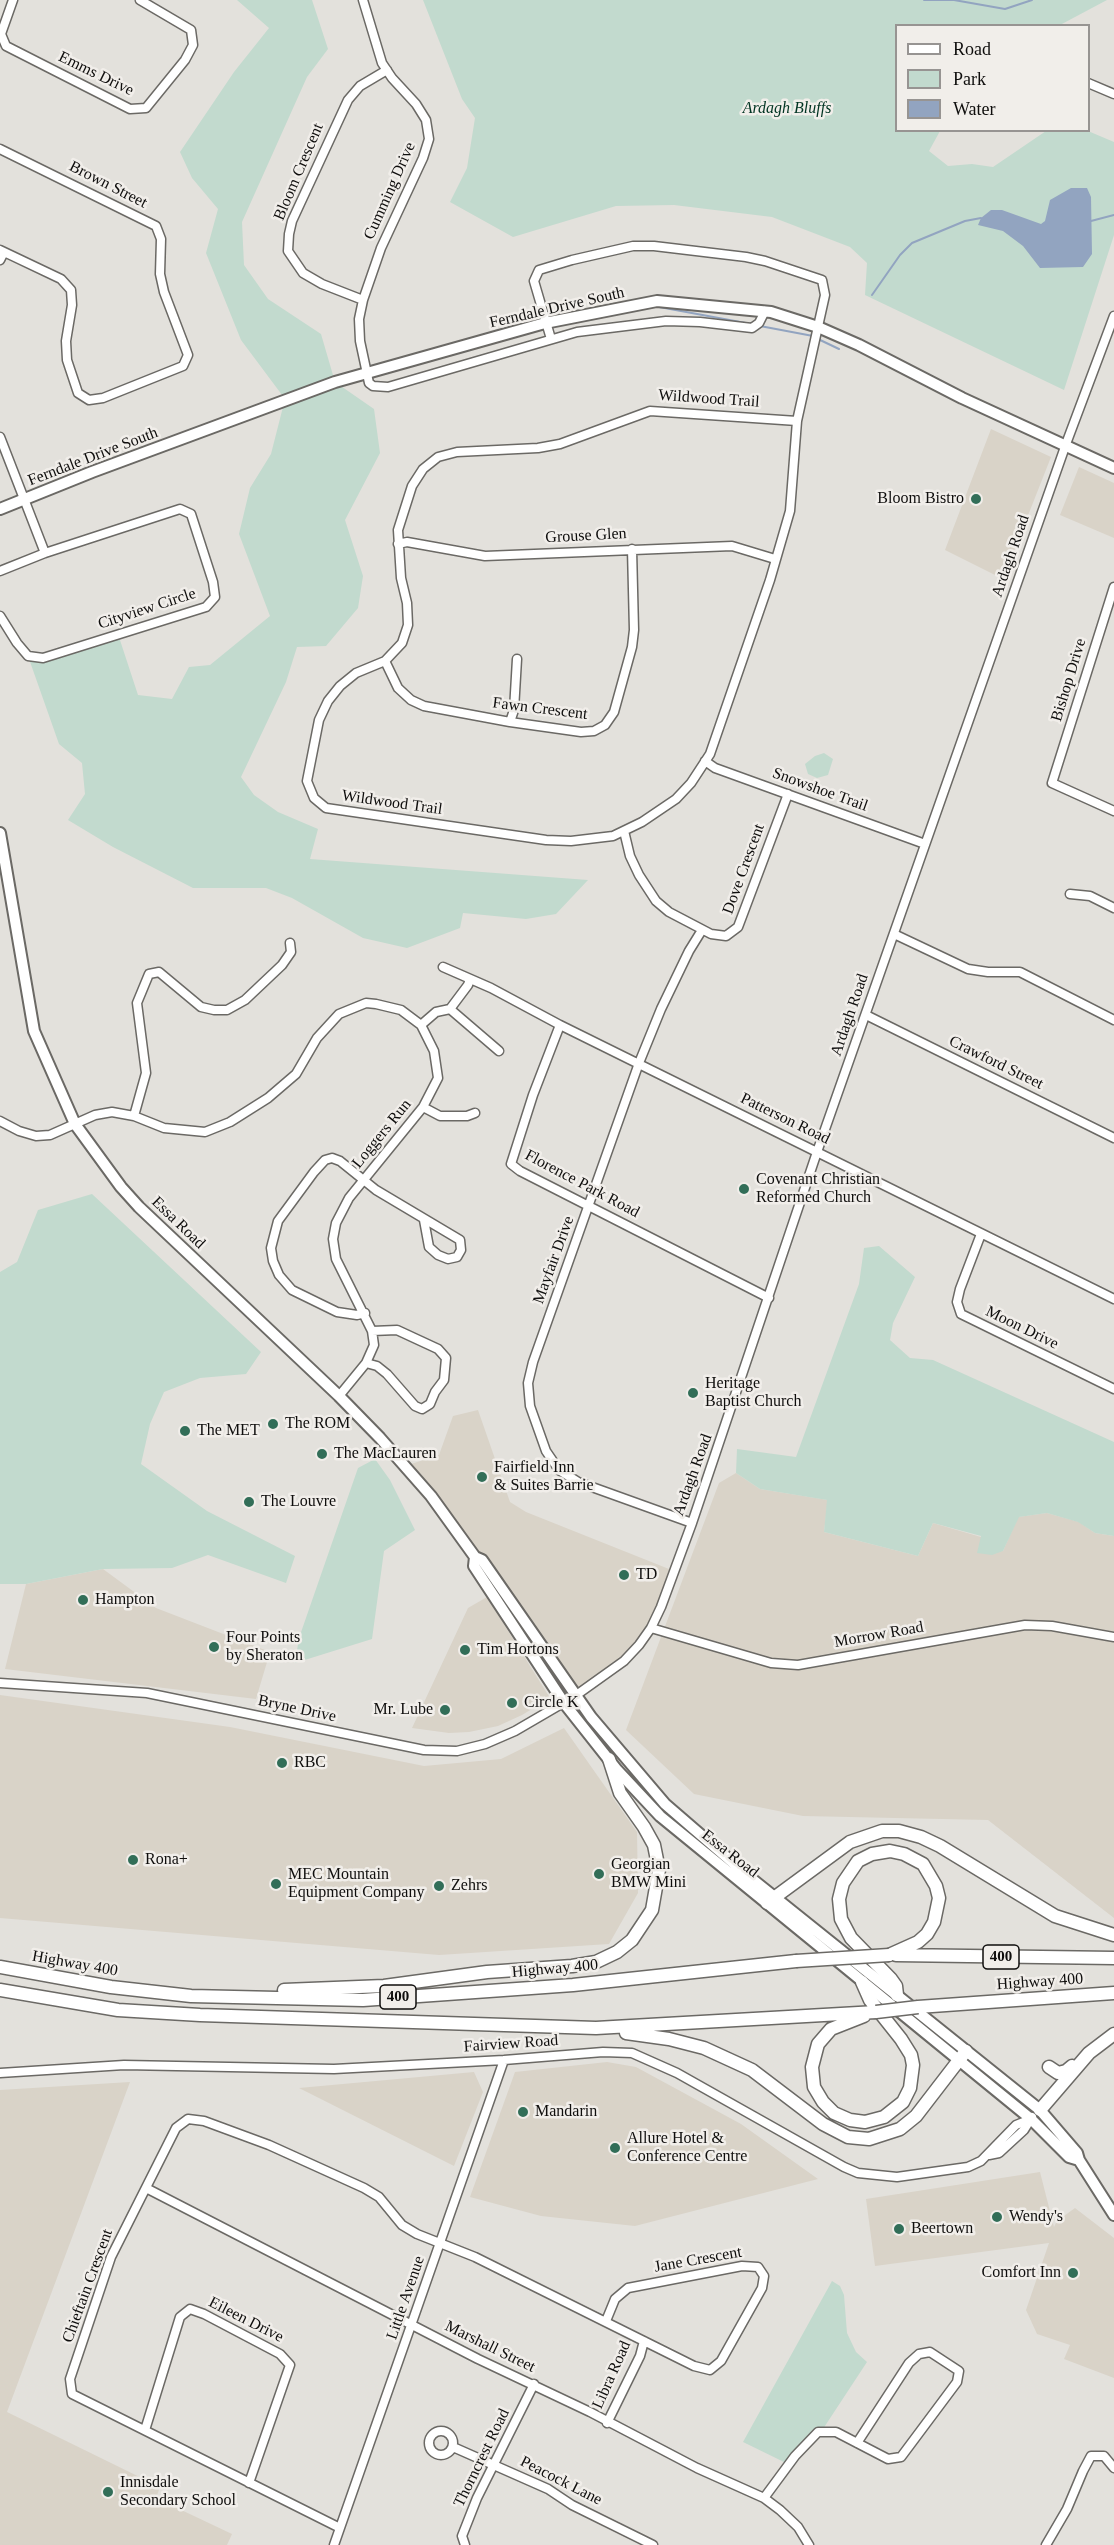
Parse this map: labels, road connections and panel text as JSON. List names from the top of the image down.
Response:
{
  "streets": {
    "highway": ["400", "Highway 400"],
    "main road": ["Ferndale Drive South", "Essa Road"],
    "street": [
      "Emms Drive",
      "Bloom Crescent",
      "Brown Street",
      "Cumming Drive",
      "Wildwood Trail",
      "Grouse Glen",
      "Ardagh Road",
      "Cityview Circle",
      "Bishop Drive",
      "Fawn Crescent",
      "Snowshoe Trail",
      "Dove Crescent",
      "Crawford Street",
      "Patterson Road",
      "Loggers Run",
      "Florence Park Road",
      "Mayfair Drive",
      "Moon Drive",
      "Morrow Road",
      "Bryne Drive",
      "Fairview Road",
      "Jane Crescent",
      "Chieftain Crescent",
      "Little Avenue",
      "Eileen Drive",
      "Marshall Street",
      "Libra Road",
      "Thorncrest Road",
      "Peacock Lane"
    ]
  },
  "crossings": [
    ["Bloom Crescent", "Cumming Drive"],
    ["Cumming Drive", "Ferndale Drive South"],
    ["Ferndale Drive South", "Wildwood Trail"],
    ["Ferndale Drive South", "Ardagh Road"],
    ["Wildwood Trail", "Grouse Glen"],
    ["Wildwood Trail", "Fawn Crescent"],
    ["Wildwood Trail", "Snowshoe Trail"],
    ["Wildwood Trail", "Dove Crescent"],
    ["Grouse Glen", "Fawn Crescent"],
    ["Ardagh Road", "Snowshoe Trail"],
    ["Ardagh Road", "Crawford Street"],
    ["Ardagh Road", "Patterson Road"],
    ["Ardagh Road", "Florence Park Road"],
    ["Ardagh Road", "Essa Road"],
    ["Ardagh Road", "Mayfair Drive"],
    ["Ardagh Road", "Morrow Road"],
    ["Ardagh Road", "Bryne Drive"],
    ["Snowshoe Trail", "Dove Crescent"],
    ["Dove Crescent", "Mayfair Drive"],
    ["Patterson Road", "Florence Park Road"],
    ["Patterson Road", "Mayfair Drive"],
    ["Patterson Road", "Moon Drive"],
    ["Florence Park Road", "Mayfair Drive"],
    ["Essa Road", "Bryne Drive"],
    ["Essa Road", "Fairview Road"],
    ["Fairview Road", "Little Avenue"],
    ["Jane Crescent", "Chieftain Crescent"],
    ["Jane Crescent", "Little Avenue"],
    ["Jane Crescent", "Libra Road"],
    ["Chieftain Crescent", "Little Avenue"],
    ["Chieftain Crescent", "Eileen Drive"],
    ["Chieftain Crescent", "Marshall Street"],
    ["Little Avenue", "Marshall Street"],
    ["Marshall Street", "Libra Road"],
    ["Marshall Street", "Thorncrest Road"],
    ["Thorncrest Road", "Peacock Lane"]
  ],
  "parks": ["Ardagh Bluffs"],
  "places": [
    "Bloom Bistro",
    "Covenant Christian Reformed Church",
    "Heritage Baptist Church",
    "The ROM",
    "The MET",
    "The MacLauren",
    "Fairfield Inn & Suites Barrie",
    "The Louvre",
    "TD",
    "Hampton",
    "Four Points by Sheraton",
    "Tim Hortons",
    "Circle K",
    "Mr. Lube",
    "RBC",
    "Rona+",
    "Georgian BMW Mini",
    "MEC Mountain Equipment Company",
    "Zehrs",
    "Mandarin",
    "Allure Hotel & Conference Centre",
    "Wendy's",
    "Beertown",
    "Comfort Inn",
    "Innisdale Secondary School"
  ],
  "legend": ["Road", "Park", "Water"]
}
